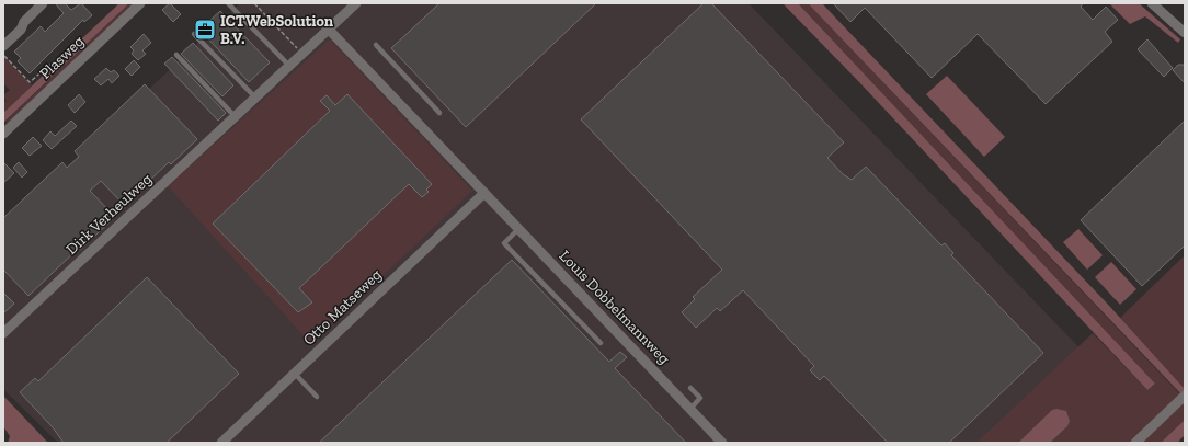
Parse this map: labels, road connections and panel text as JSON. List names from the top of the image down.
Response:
{
  "streets": {
    "street": [
      "Plasweg",
      "Dirk Verheulweg",
      "Otto Matseweg",
      "Louis Dobbelmannweg"
    ]
  },
  "crossings": [
    ["Otto Matseweg", "Louis Dobbelmannweg"]
  ],
  "places": {
    "office": ["ICTWebSolution B.V."]
  }
}
